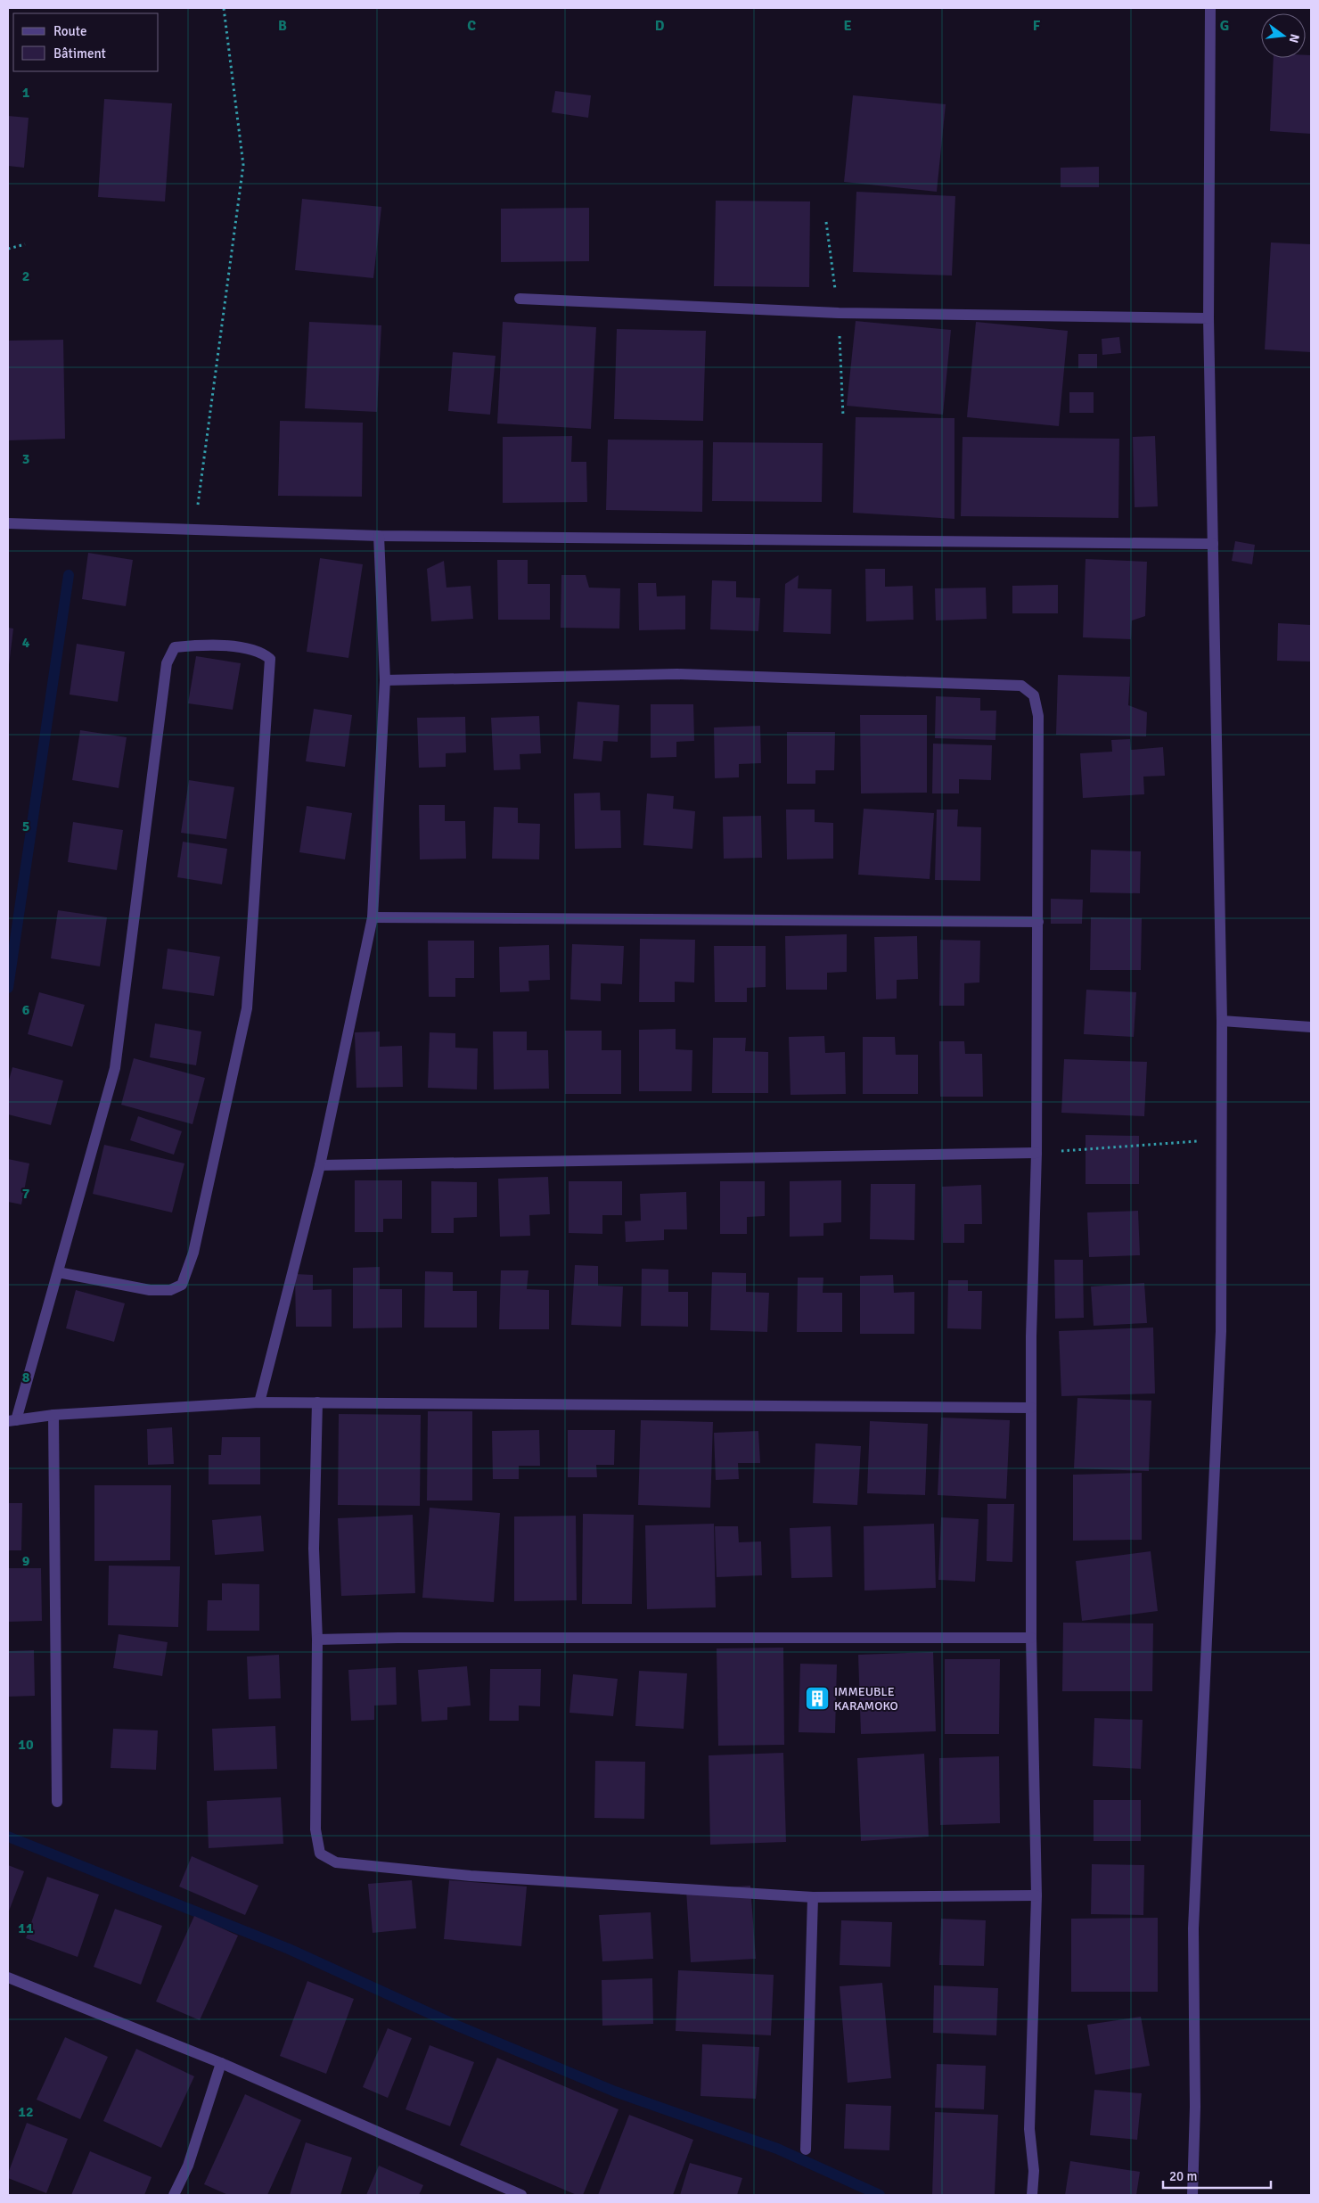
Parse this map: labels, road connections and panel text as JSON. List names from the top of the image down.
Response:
{
  "places": {
    "building": ["IMMEUBLE KARAMOKO"]
  },
  "legend": ["Route", "Bâtiment"],
  "scale_bar": "20 m",
  "north": "right",
  "grid": {
    "columns": [
      "B",
      "C",
      "D",
      "E",
      "F",
      "G"
    ],
    "rows": [
      "1",
      "2",
      "3",
      "4",
      "5",
      "6",
      "7",
      "8",
      "9",
      "10",
      "11",
      "12"
    ]
  }
}
